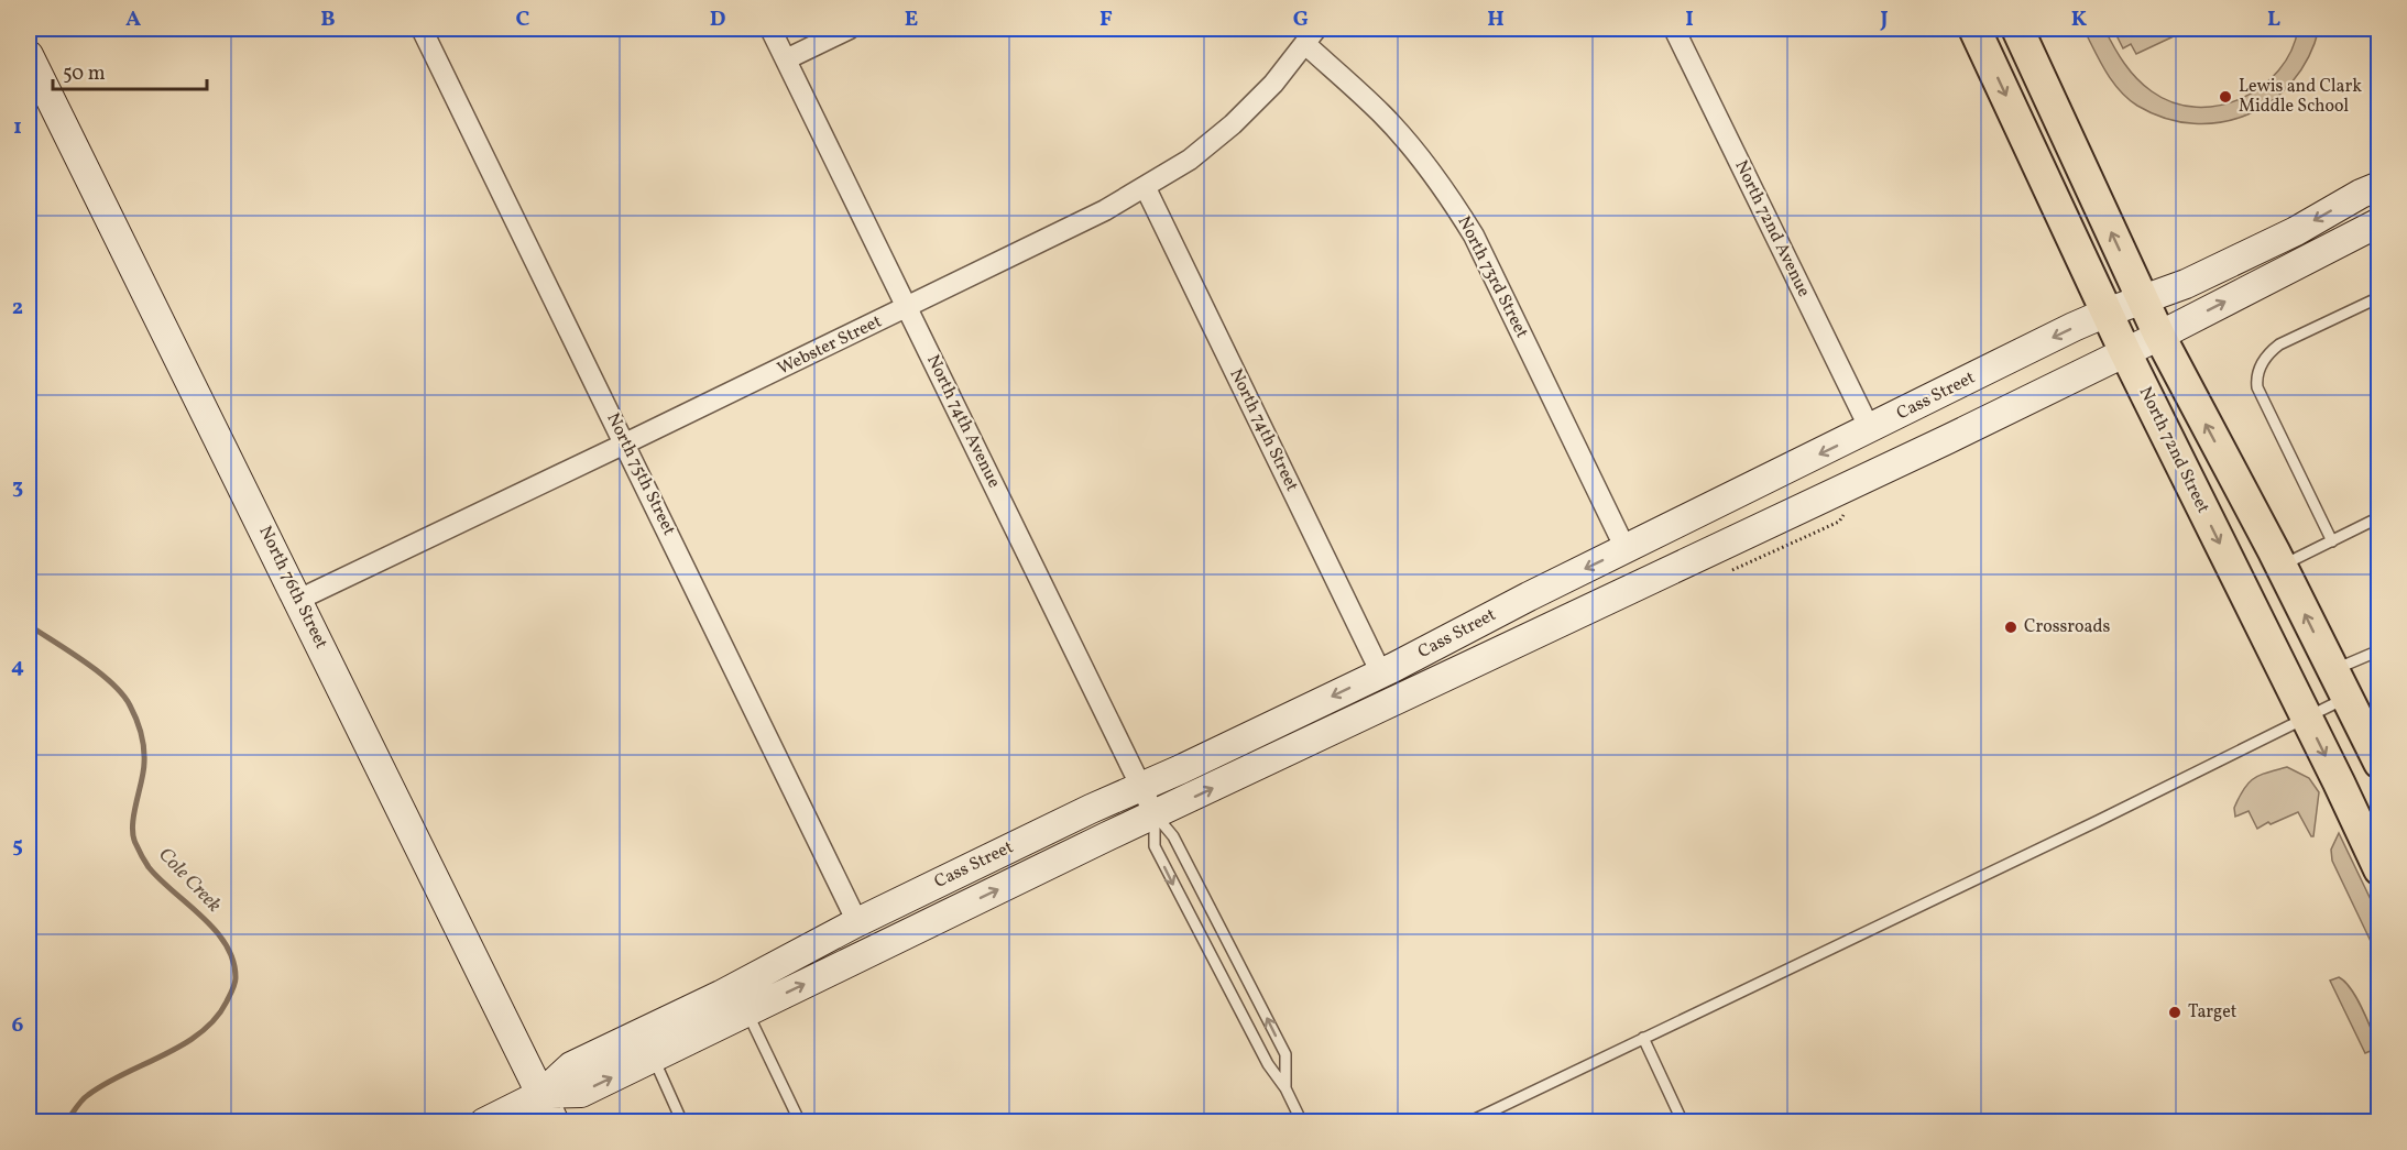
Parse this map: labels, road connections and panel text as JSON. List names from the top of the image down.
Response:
{
  "streets": {
    "main road": ["Cass Street", "North 72nd Street", "North 76th Street"],
    "street": [
      "North 72nd Avenue",
      "North 73rd Street",
      "Webster Street",
      "North 74th Avenue",
      "North 74th Street",
      "North 75th Street"
    ]
  },
  "crossings": [
    ["North 72nd Avenue", "Cass Street"],
    ["North 73rd Street", "Webster Street"],
    ["North 73rd Street", "Cass Street"],
    ["Webster Street", "North 74th Avenue"],
    ["Webster Street", "North 74th Street"],
    ["Webster Street", "North 75th Street"],
    ["Webster Street", "North 76th Street"],
    ["Cass Street", "North 74th Avenue"],
    ["Cass Street", "North 74th Street"],
    ["Cass Street", "North 72nd Street"],
    ["Cass Street", "North 75th Street"],
    ["Cass Street", "North 76th Street"]
  ],
  "water": ["Cole Creek"],
  "places": ["Lewis and Clark Middle School", "Crossroads", "Target"],
  "scale_bar": "50 m",
  "grid": {
    "columns": [
      "A",
      "B",
      "C",
      "D",
      "E",
      "F",
      "G",
      "H",
      "I",
      "J",
      "K",
      "L"
    ],
    "rows": [
      "1",
      "2",
      "3",
      "4",
      "5",
      "6"
    ]
  }
}
